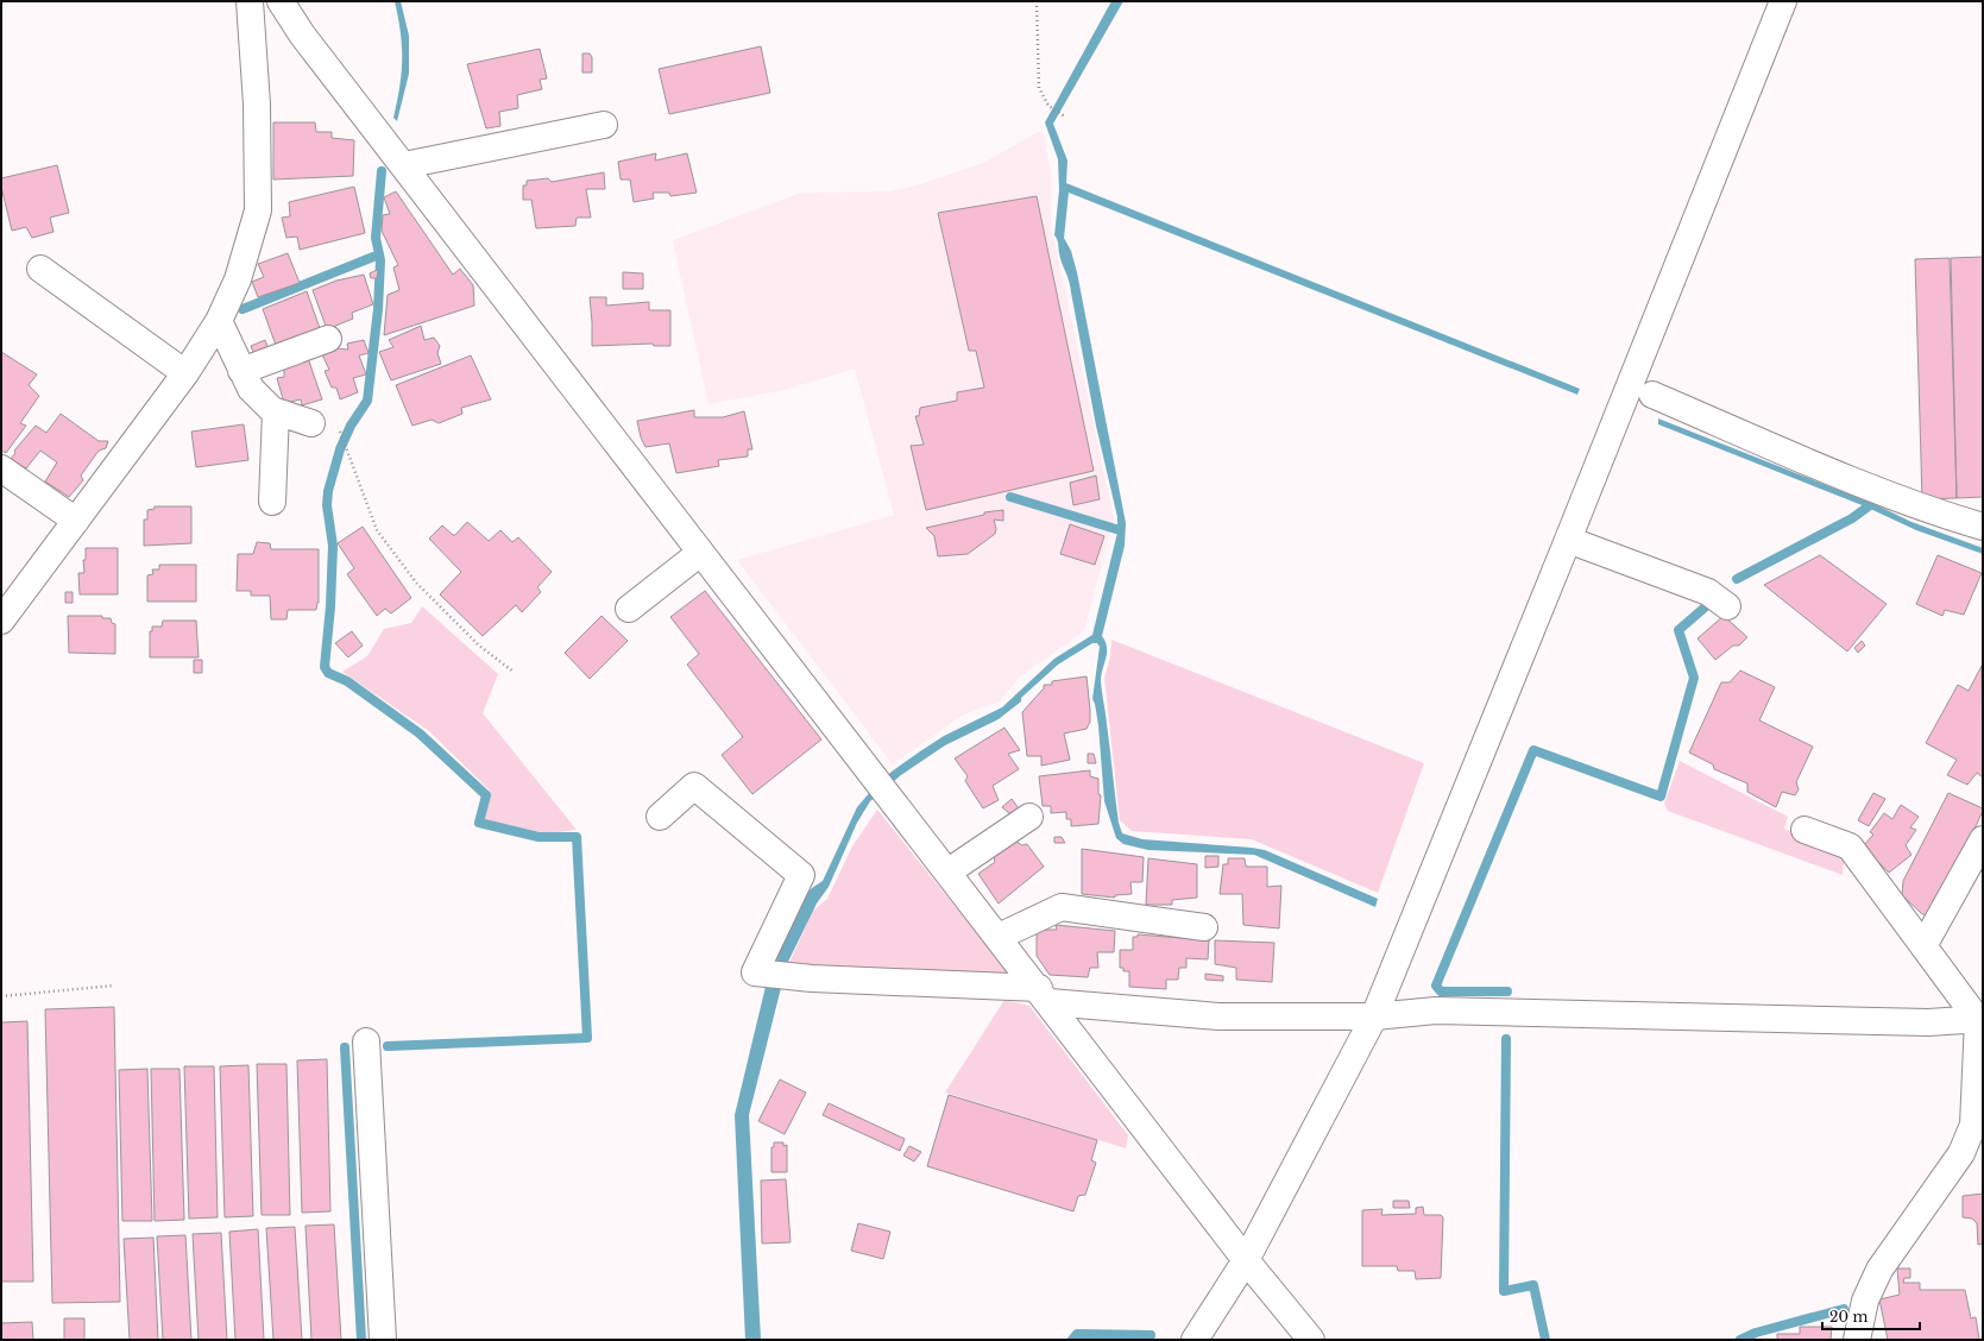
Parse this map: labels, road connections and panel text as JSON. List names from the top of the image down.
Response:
{
  "scale_bar": "20 m"
}
